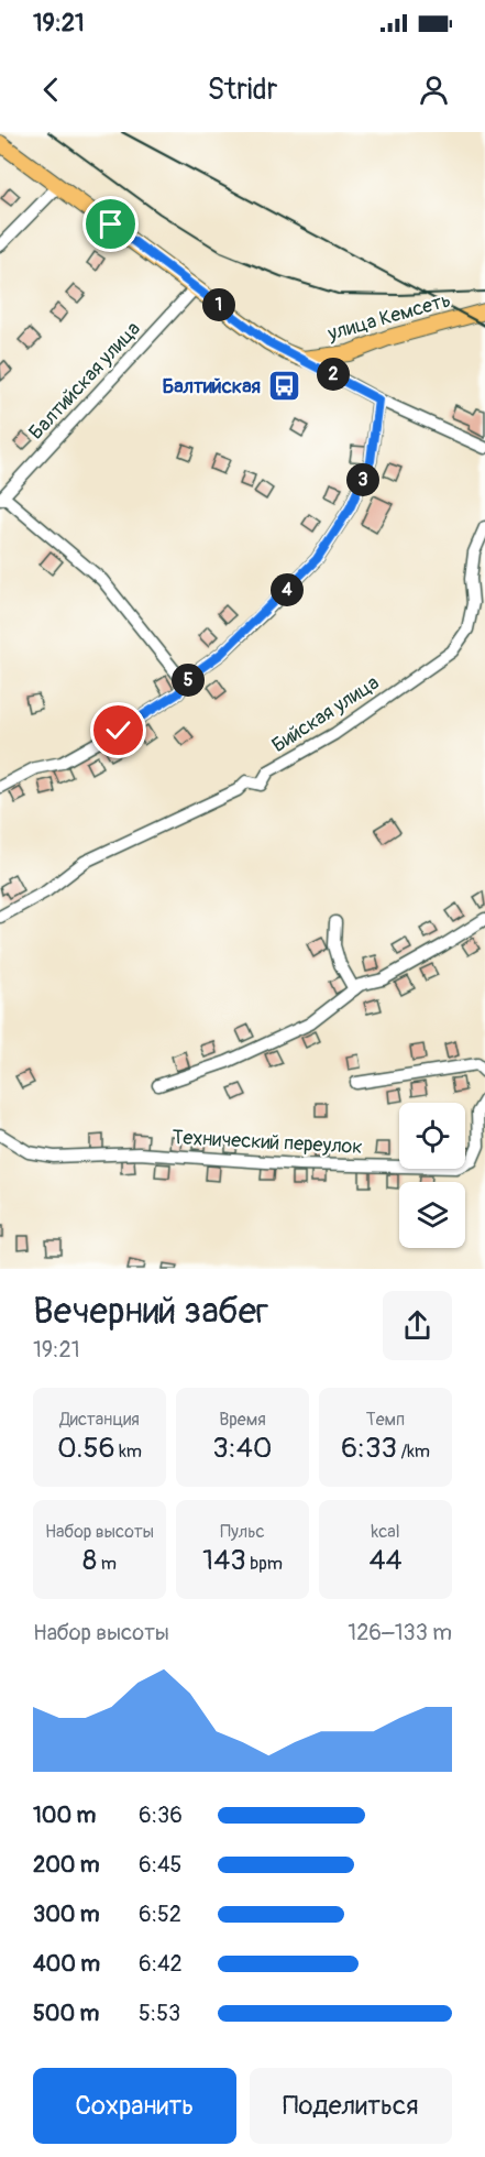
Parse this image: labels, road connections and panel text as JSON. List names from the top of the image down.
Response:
{
  "streets": {
    "main road": ["улица Кемсеть"],
    "street": ["Балтийская улица", "Бийская улица", "Технический переулок"]
  },
  "places": {
    "bus stop": ["Балтийская"]
  },
  "page": {
    "status": "19:21",
    "header": "Stridr",
    "pins": [
      "1",
      "2",
      "3",
      "4",
      "5"
    ],
    "heading": ["Вечерний забег", "19:21"],
    "stats": [
      ["Дистанция", "0.56 km"],
      ["Время", "3:40"],
      ["Темп", "6:33 /km"],
      ["Набор высоты", "8 m"],
      ["Пульс", "143 bpm"],
      ["kcal", "44"]
    ],
    "chart": ["Набор высоты", "126–133 m"],
    "list": [
      {
        "name": "100 m",
        "note": "6:36"
      },
      {
        "name": "200 m",
        "note": "6:45"
      },
      {
        "name": "300 m",
        "note": "6:52"
      },
      {
        "name": "400 m",
        "note": "6:42"
      },
      {
        "name": "500 m",
        "note": "5:53"
      }
    ],
    "buttons": ["Сохранить", "Поделиться"]
  }
}
